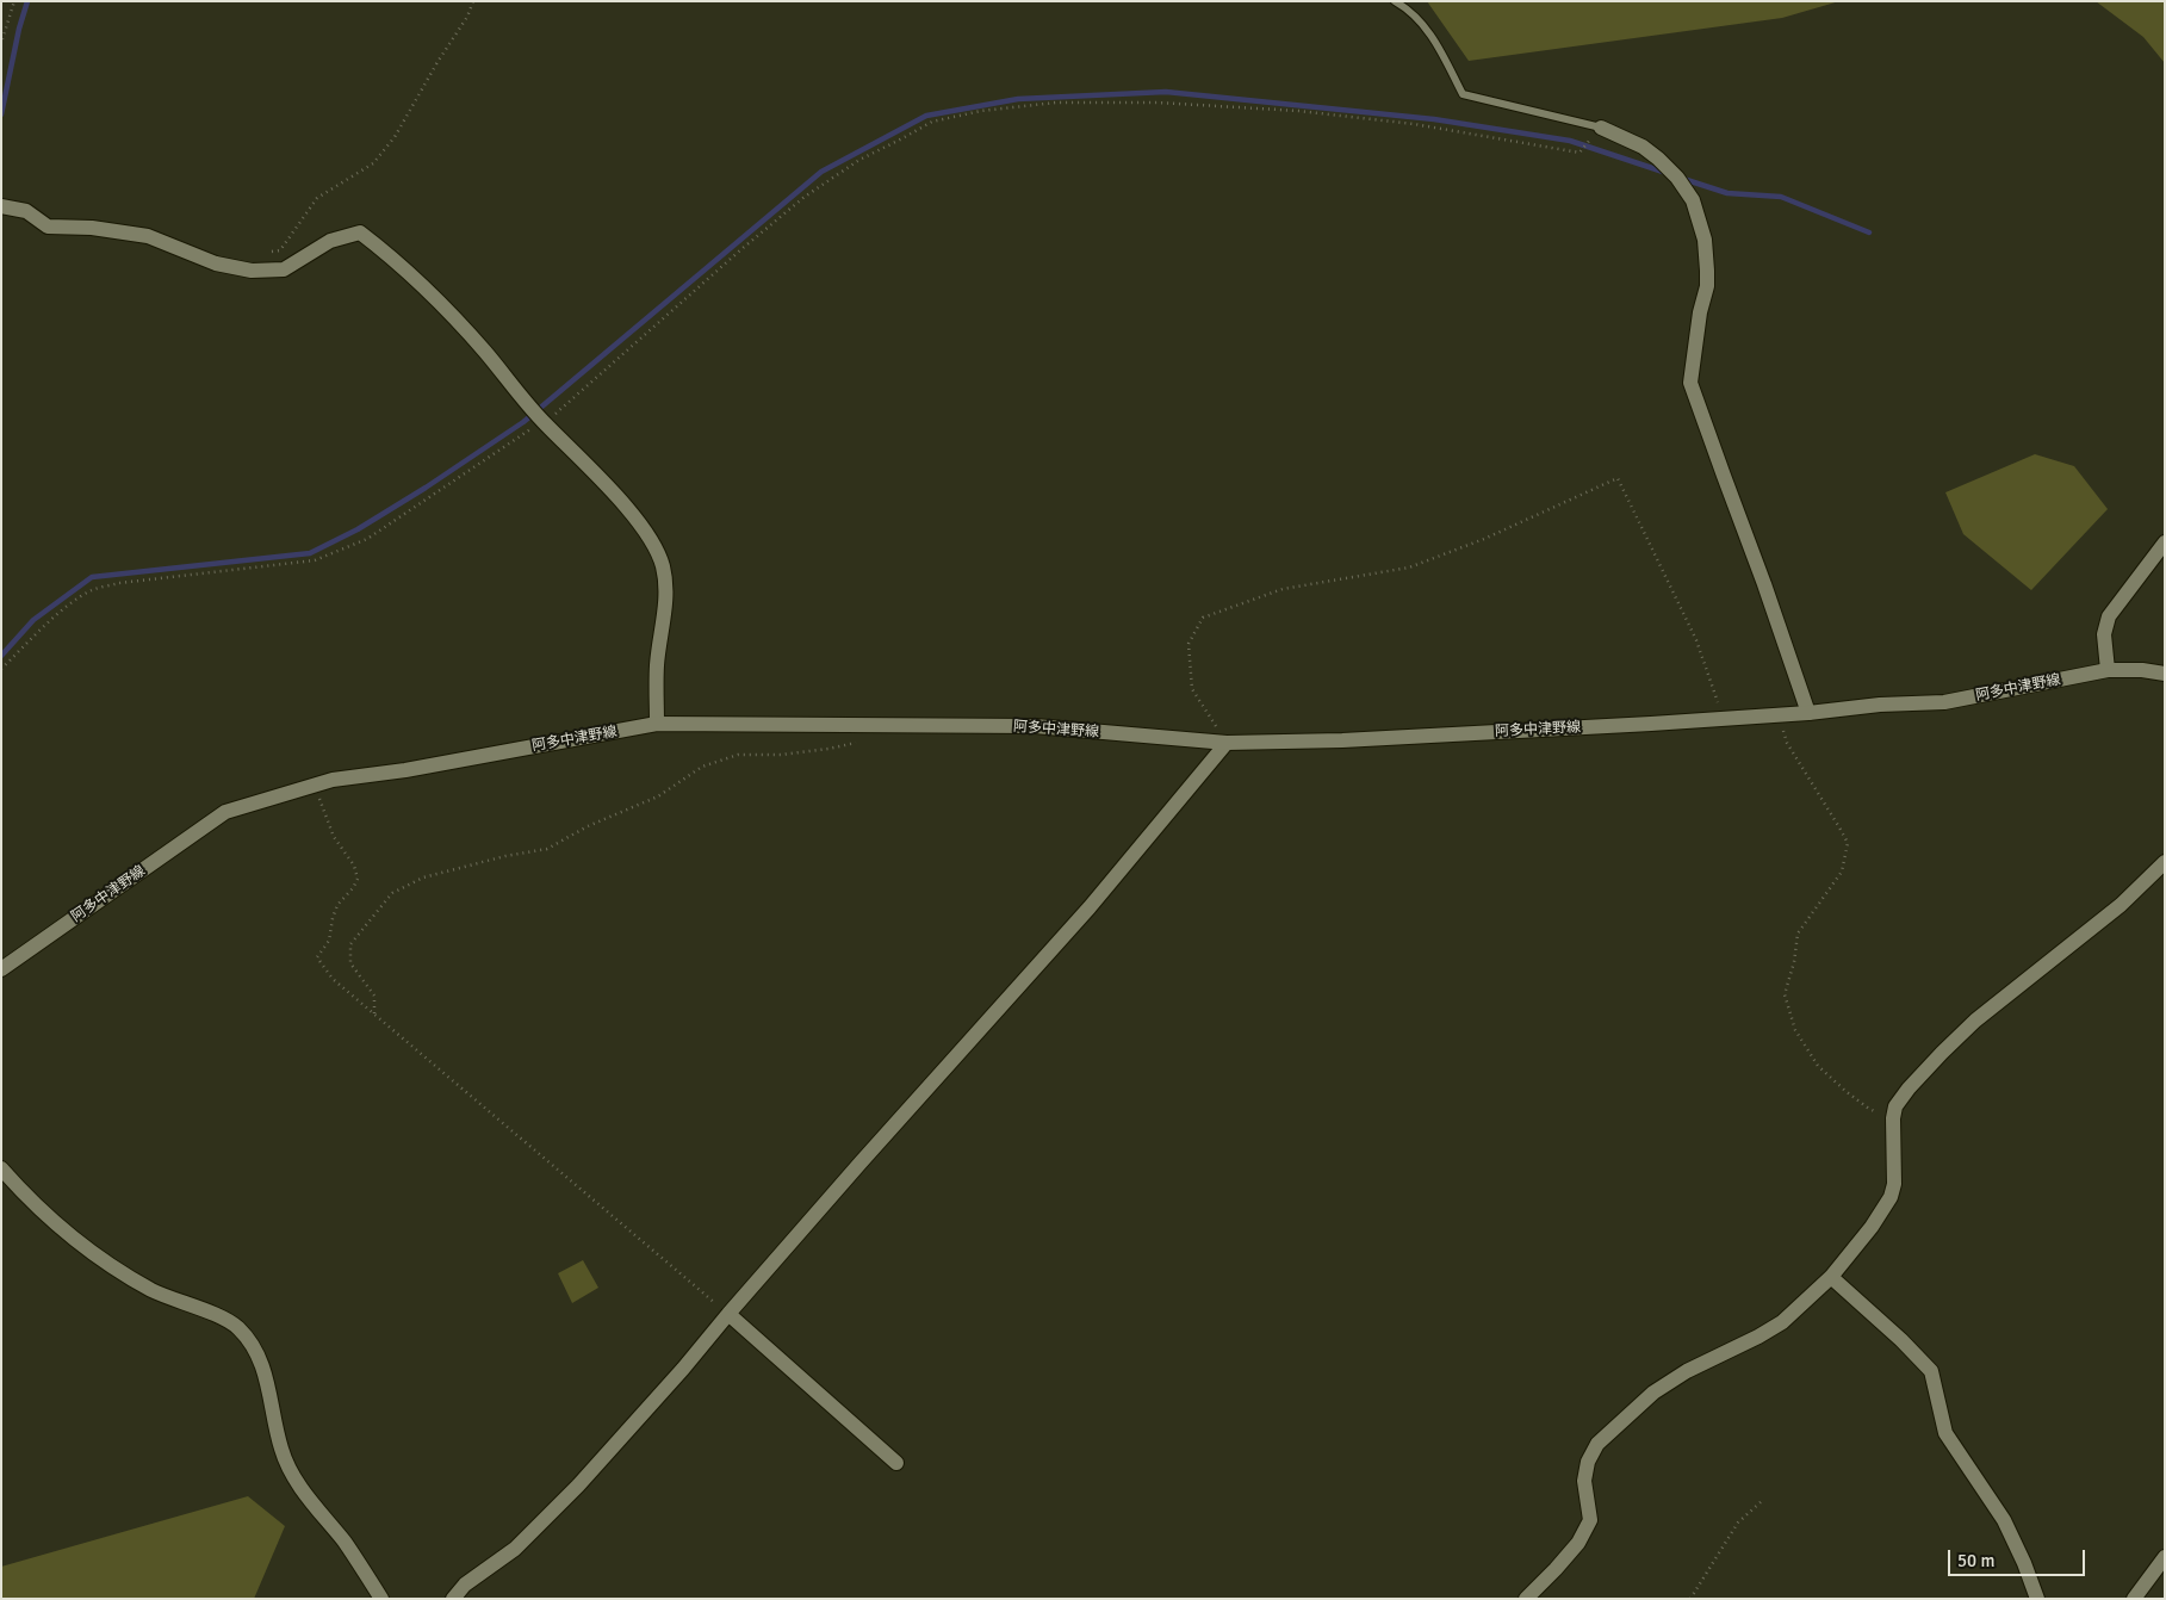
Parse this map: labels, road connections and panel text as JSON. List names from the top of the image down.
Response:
{
  "streets": {
    "street": ["阿多中津野線"]
  },
  "scale_bar": "50 m"
}
